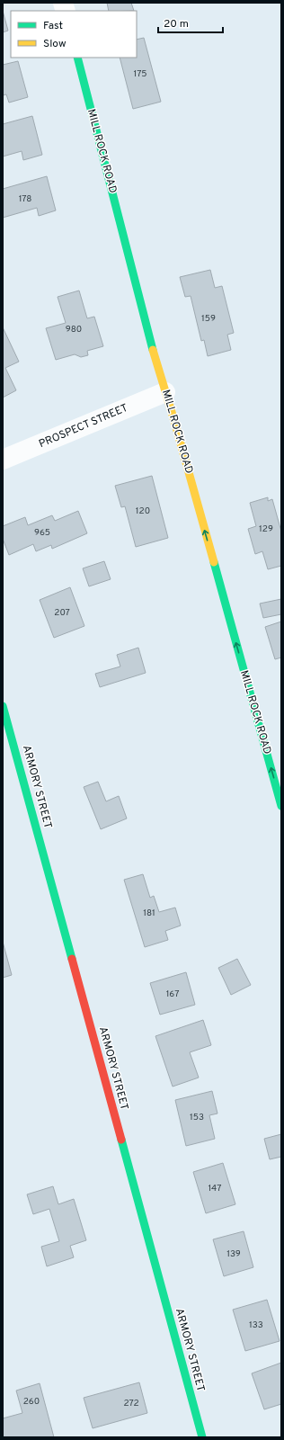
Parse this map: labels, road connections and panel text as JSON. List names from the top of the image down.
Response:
{
  "streets": {
    "street": ["MILL ROCK ROAD", "PROSPECT STREET", "ARMORY STREET"]
  },
  "crossings": [
    ["MILL ROCK ROAD", "PROSPECT STREET"]
  ],
  "one_way": ["MILL ROCK ROAD"],
  "house_numbers": [
    "175",
    "178",
    "159",
    "980",
    "120",
    "129",
    "965",
    "207",
    "181",
    "167",
    "153",
    "147",
    "139",
    "133",
    "260",
    "272"
  ],
  "legend": ["Fast", "Slow"],
  "scale_bar": "20 m"
}
